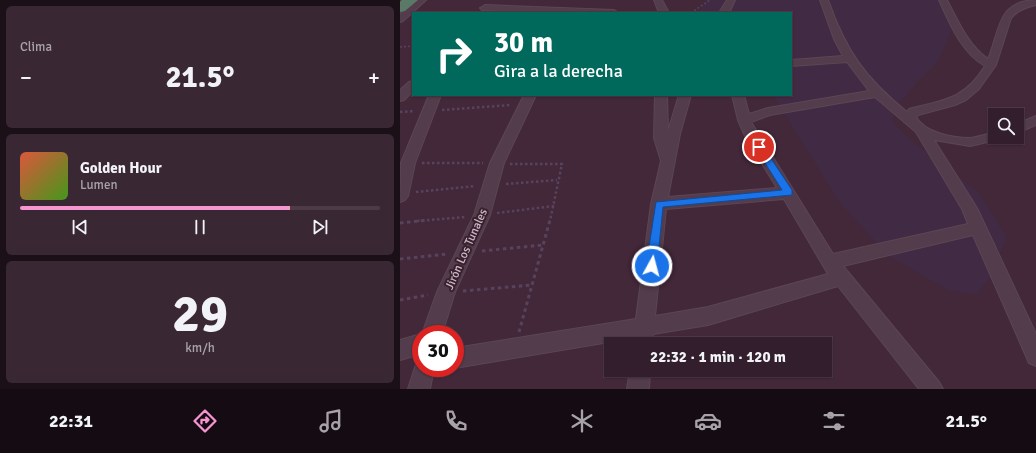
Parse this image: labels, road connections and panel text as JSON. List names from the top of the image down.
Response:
{
  "streets": {
    "street": ["Jirón Los Tunales"]
  },
  "page": {
    "tile": [
      "Clima",
      ["29", "km/h"]
    ],
    "turn": ["30 m", "Gira a la derecha"],
    "heat": ["−", "21.5°", "+"],
    "song": ["Golden Hour", "Lumen"],
    "limit": "30",
    "trip": "22:32 · 1 min · 120 m",
    "tabs": ["22:31", "21.5°"]
  }
}
